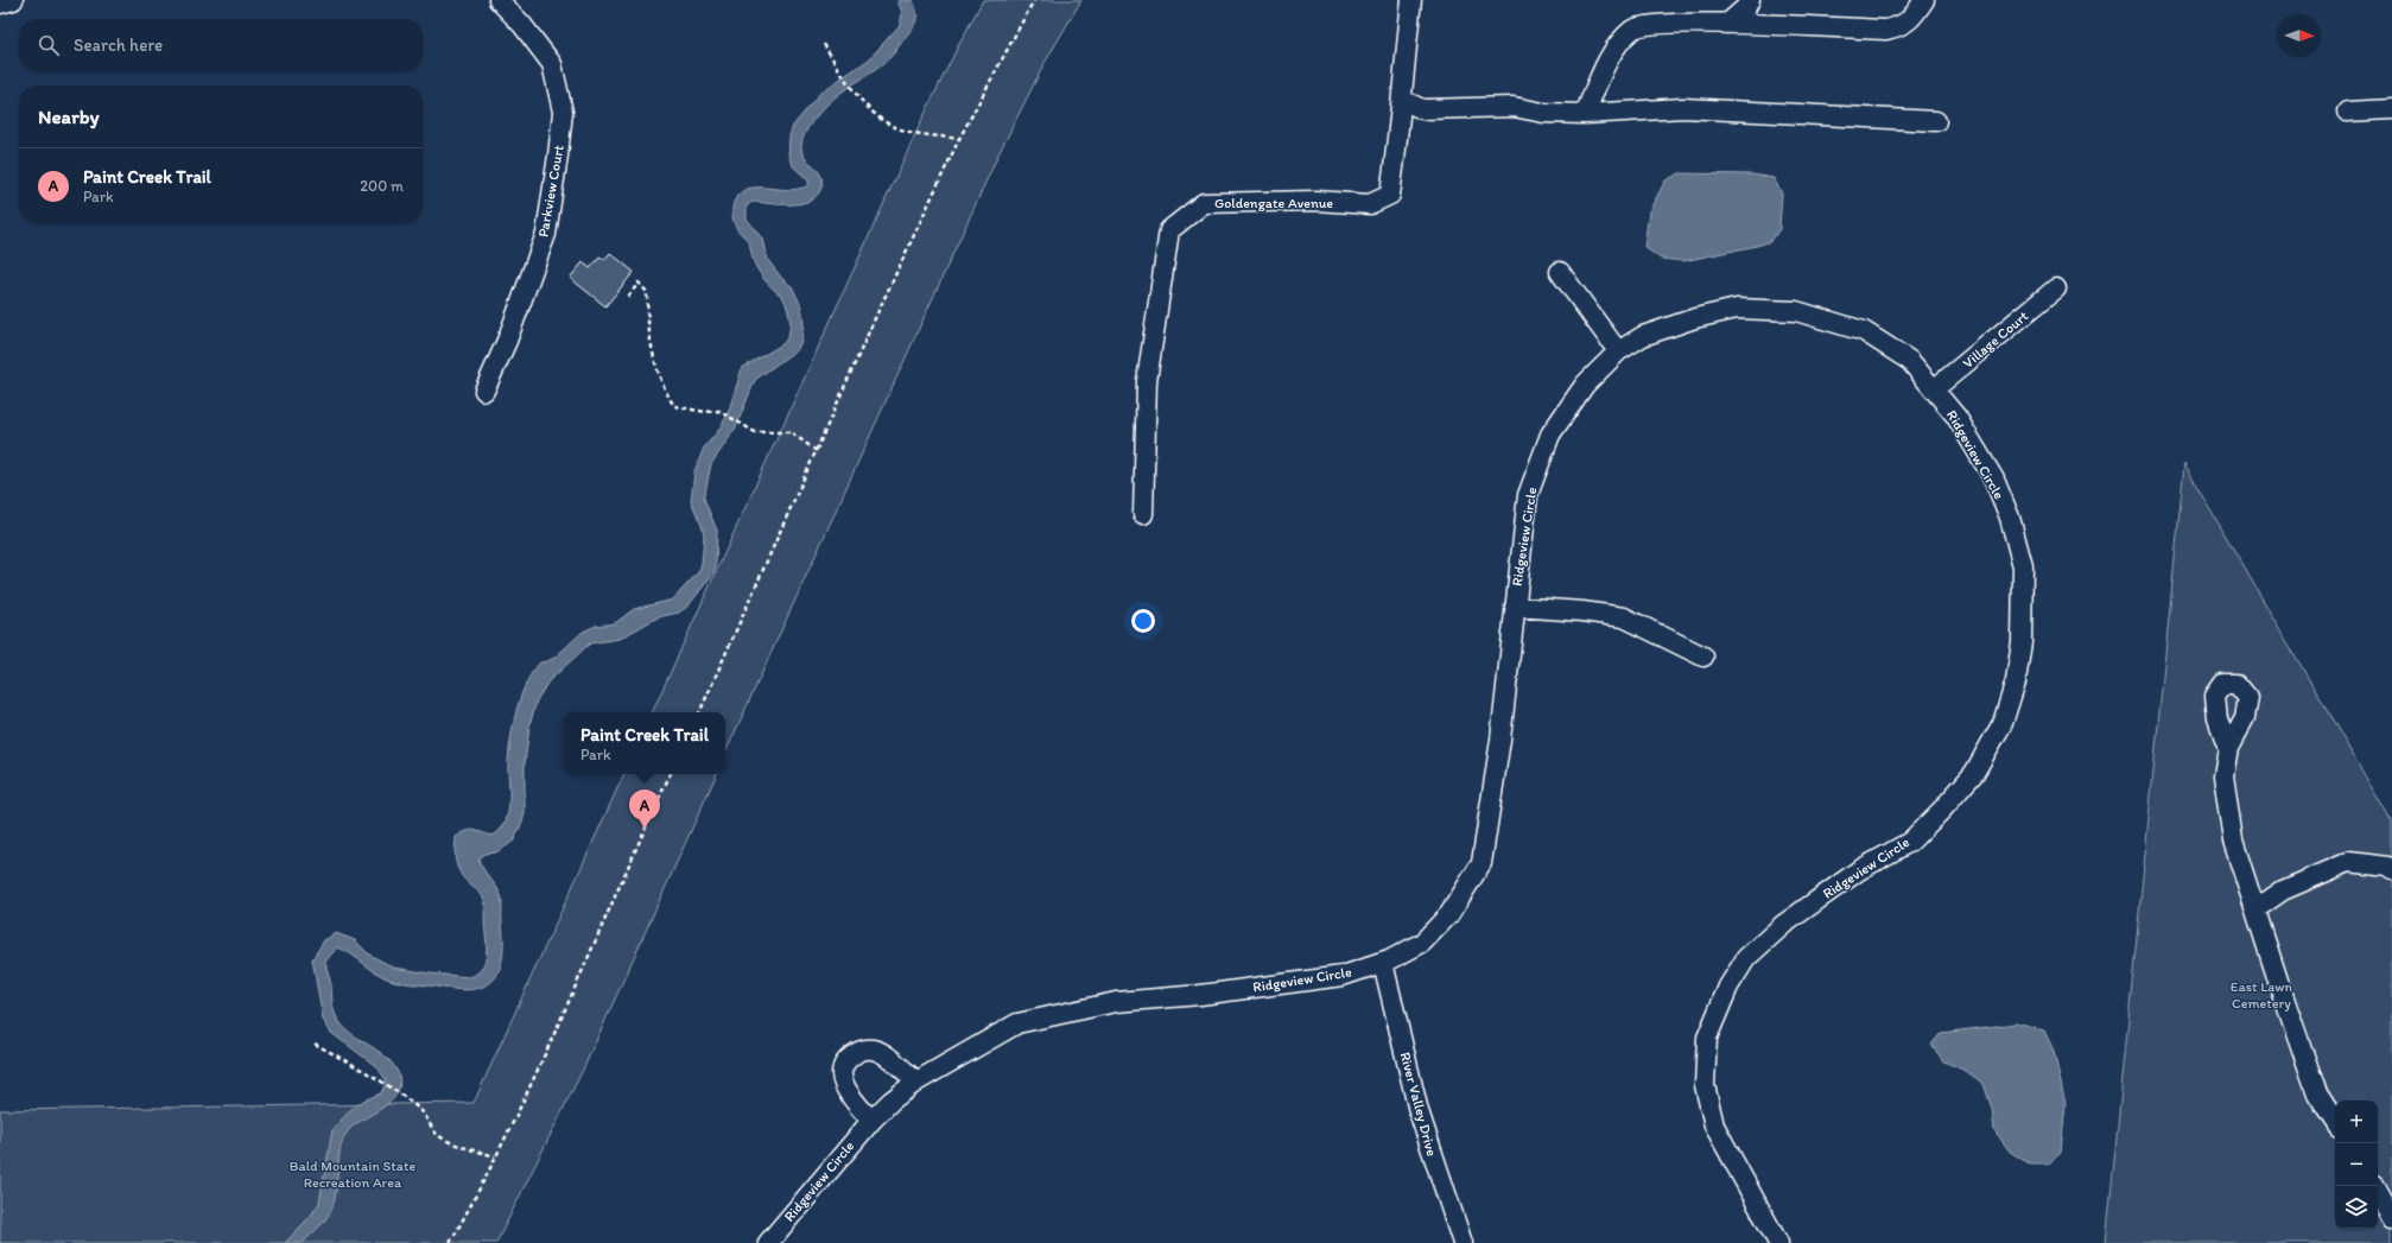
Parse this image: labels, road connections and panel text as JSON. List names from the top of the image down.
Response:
{
  "streets": {
    "street": [
      "Parkview Court",
      "Goldengate Avenue",
      "Village Court",
      "Ridgeview Circle",
      "River Valley Drive"
    ]
  },
  "crossings": [
    ["Village Court", "Ridgeview Circle"],
    ["Ridgeview Circle", "River Valley Drive"]
  ],
  "parks": ["East Lawn Cemetery", "Bald Mountain State Recreation Area"],
  "north": "right",
  "page": {
    "search": "Search here",
    "heading": "Nearby",
    "list": [
      {
        "mark": "A",
        "name": "Paint Creek Trail",
        "note": "Park",
        "value": "200 m"
      }
    ],
    "popup": ["Paint Creek Trail", "Park"],
    "pins": "A",
    "map_buttons": ["+", "−"]
  }
}
